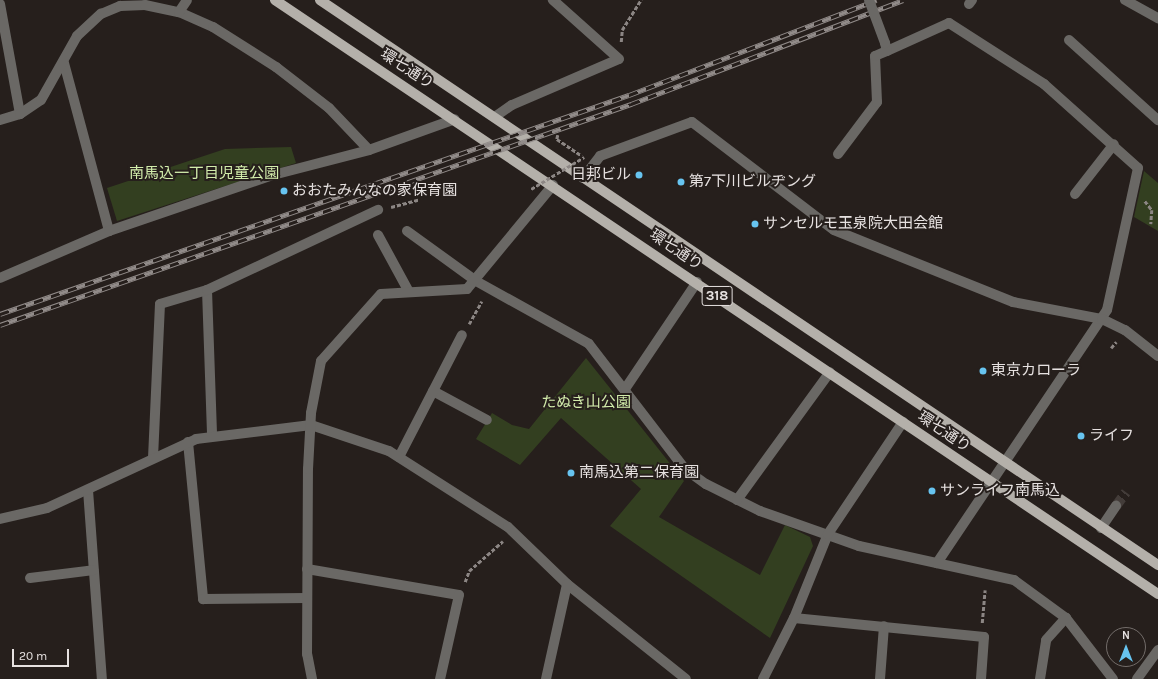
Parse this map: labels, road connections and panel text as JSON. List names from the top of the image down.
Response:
{
  "streets": {
    "main road": ["環七通り", "318"]
  },
  "parks": ["南馬込一丁目児童公園", "たぬき山公園"],
  "places": [
    "日邦ビル",
    "第7下川ビルヂング",
    "おおたみんなの家保育園",
    "サンセルモ玉泉院大田会館",
    "東京カローラ",
    "ライフ",
    "南馬込第二保育園",
    "サンライフ南馬込"
  ],
  "scale_bar": "20 m",
  "north": "top"
}
